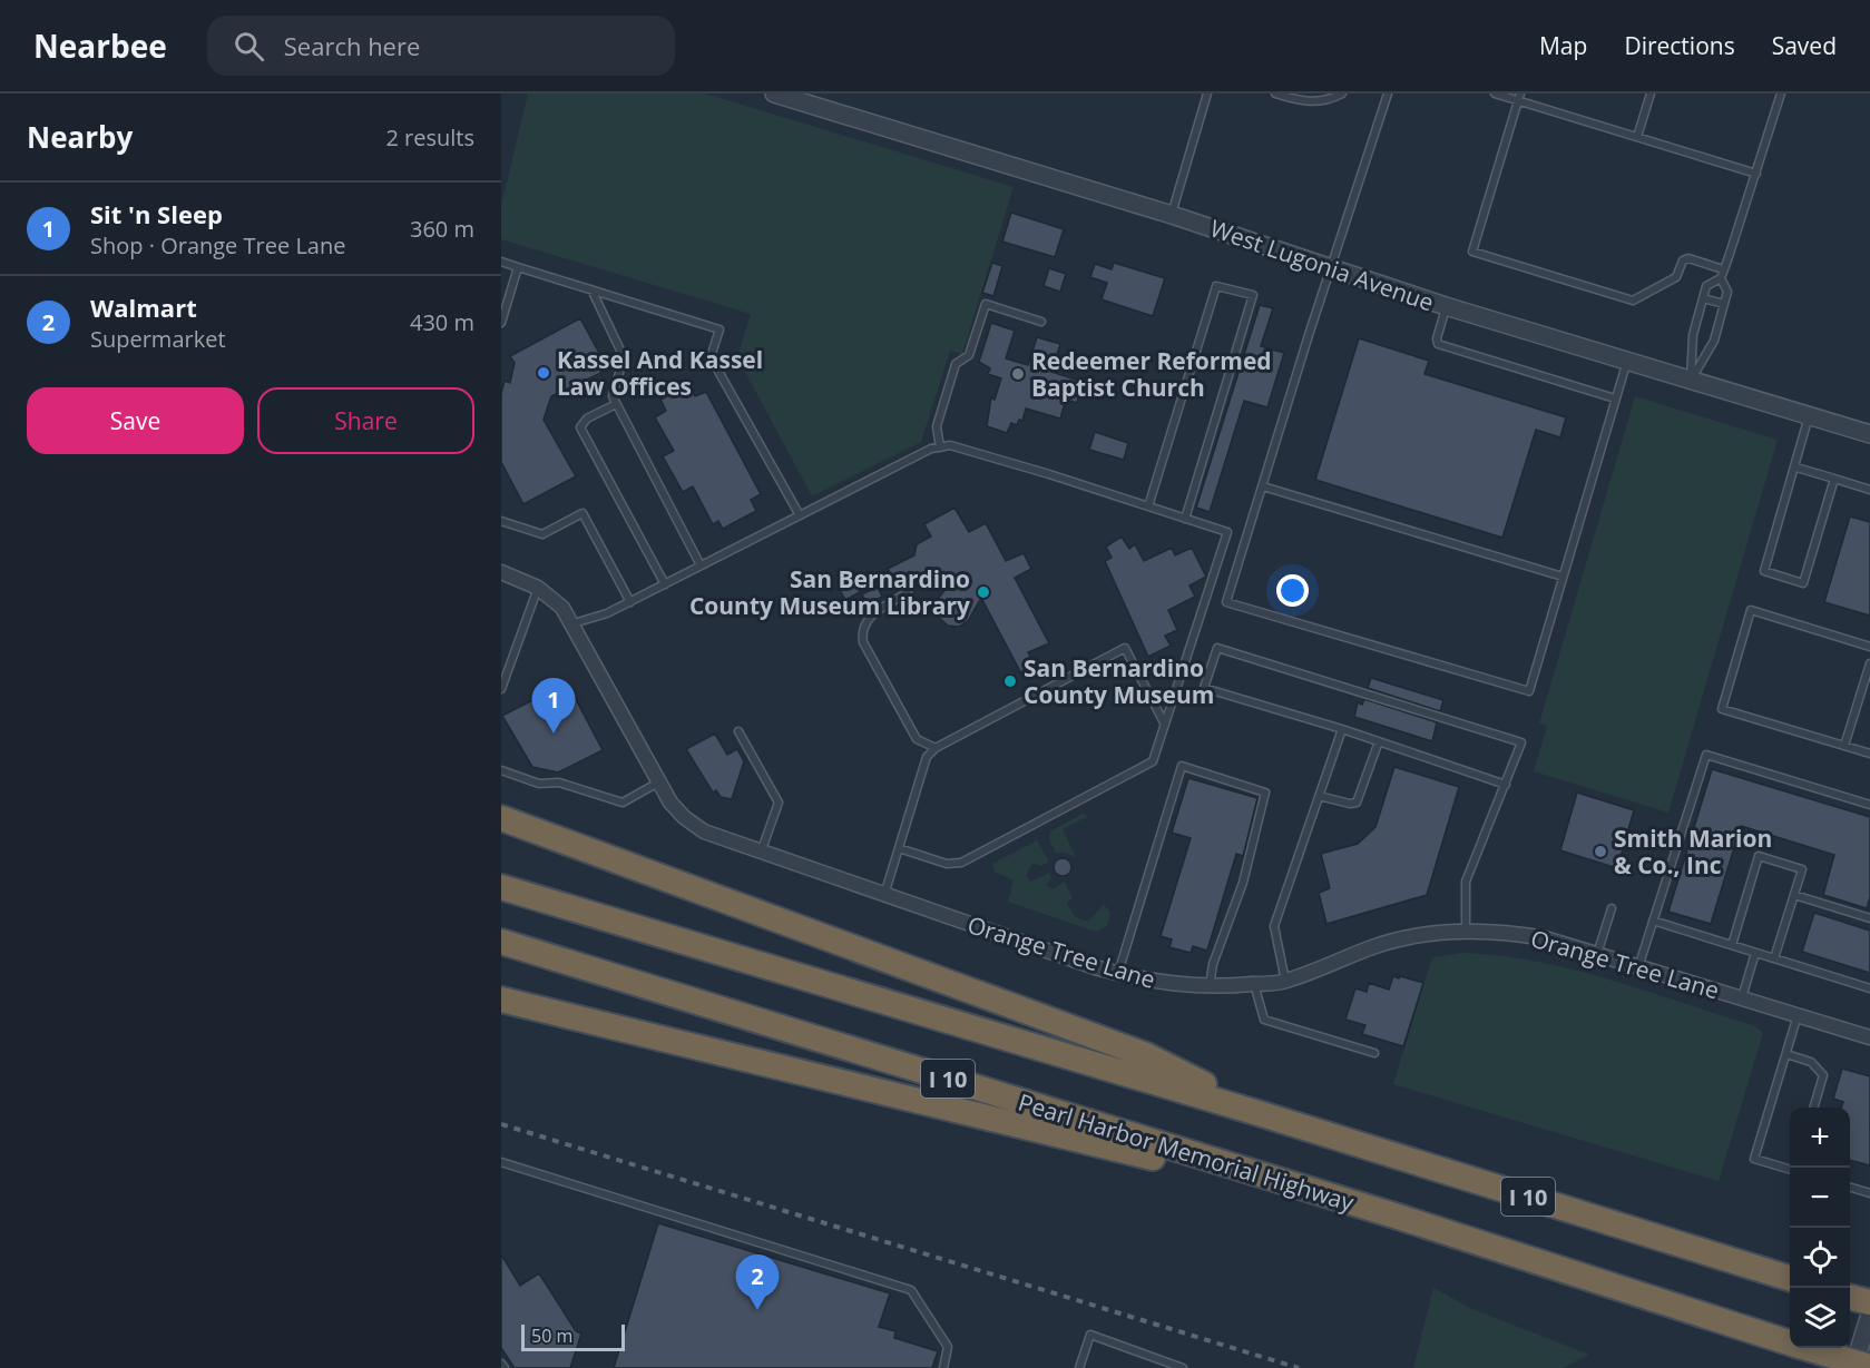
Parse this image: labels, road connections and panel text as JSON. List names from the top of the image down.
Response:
{
  "streets": {
    "highway": ["I 10", "Pearl Harbor Memorial Highway"],
    "street": ["West Lugonia Avenue", "Orange Tree Lane"]
  },
  "places": [
    "Kassel And Kassel Law Offices",
    "Redeemer Reformed Baptist Church",
    "San Bernardino County Museum Library",
    "San Bernardino County Museum",
    "Smith Marion & Co., Inc"
  ],
  "scale_bar": "50 m",
  "page": {
    "header": "Nearbee",
    "search": "Search here",
    "nav": ["Map", "Directions", "Saved"],
    "heading": ["Nearby", "2 results"],
    "list": [
      {
        "mark": "1",
        "name": "Sit 'n Sleep",
        "note": "Shop · Orange Tree Lane",
        "value": "360 m"
      },
      {
        "mark": "2",
        "name": "Walmart",
        "note": "Supermarket",
        "value": "430 m"
      }
    ],
    "buttons": ["Save", "Share"],
    "pins": ["1", "2"],
    "map_buttons": ["+", "−"],
    "scale": "50 m"
  }
}
